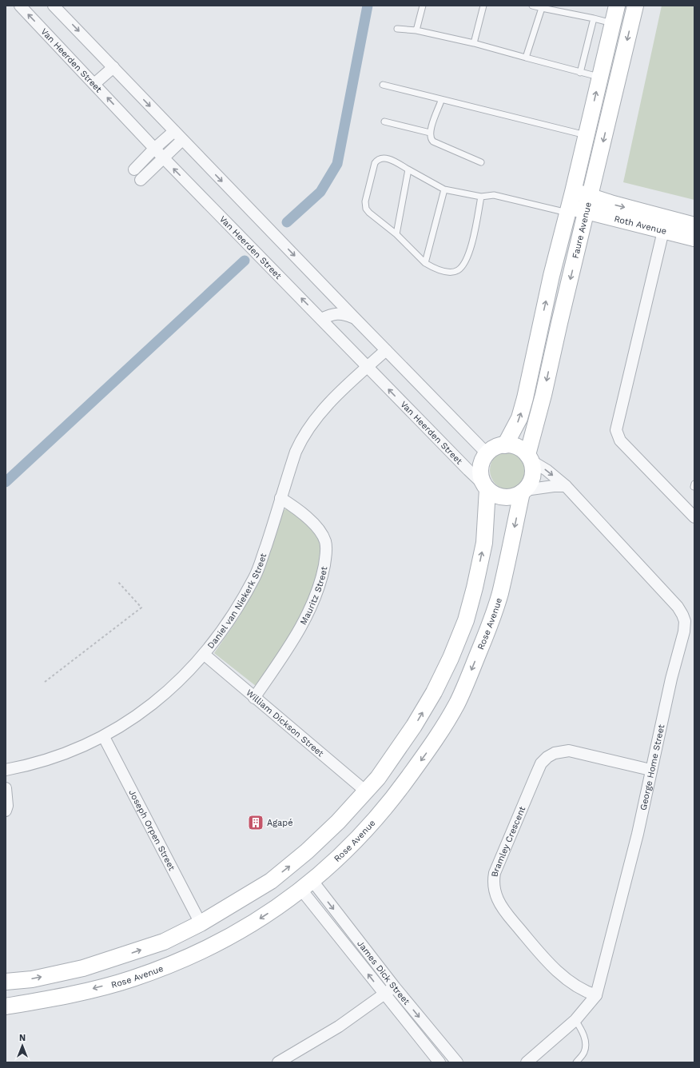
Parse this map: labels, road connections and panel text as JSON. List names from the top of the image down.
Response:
{
  "streets": {
    "street": [
      "Van Heerden Street",
      "Roth Avenue",
      "Faure Avenue",
      "Mauritz Street",
      "Daniel van Niekerk Street",
      "Rose Avenue",
      "William Dickson Street",
      "George Home Street",
      "Joseph Orpen Street",
      "Bramley Crescent",
      "James Dick Street"
    ]
  },
  "crossings": [
    ["Van Heerden Street", "Faure Avenue"],
    ["Van Heerden Street", "Daniel van Niekerk Street"],
    ["Van Heerden Street", "Rose Avenue"],
    ["Van Heerden Street", "George Home Street"],
    ["Roth Avenue", "Faure Avenue"],
    ["Faure Avenue", "Rose Avenue"],
    ["Faure Avenue", "George Home Street"],
    ["Mauritz Street", "Daniel van Niekerk Street"],
    ["Mauritz Street", "William Dickson Street"],
    ["Daniel van Niekerk Street", "William Dickson Street"],
    ["Daniel van Niekerk Street", "Joseph Orpen Street"],
    ["Rose Avenue", "George Home Street"],
    ["Rose Avenue", "James Dick Street"],
    ["George Home Street", "Bramley Crescent"]
  ],
  "places": {
    "building": ["Agapé"]
  },
  "north": "top"
}
